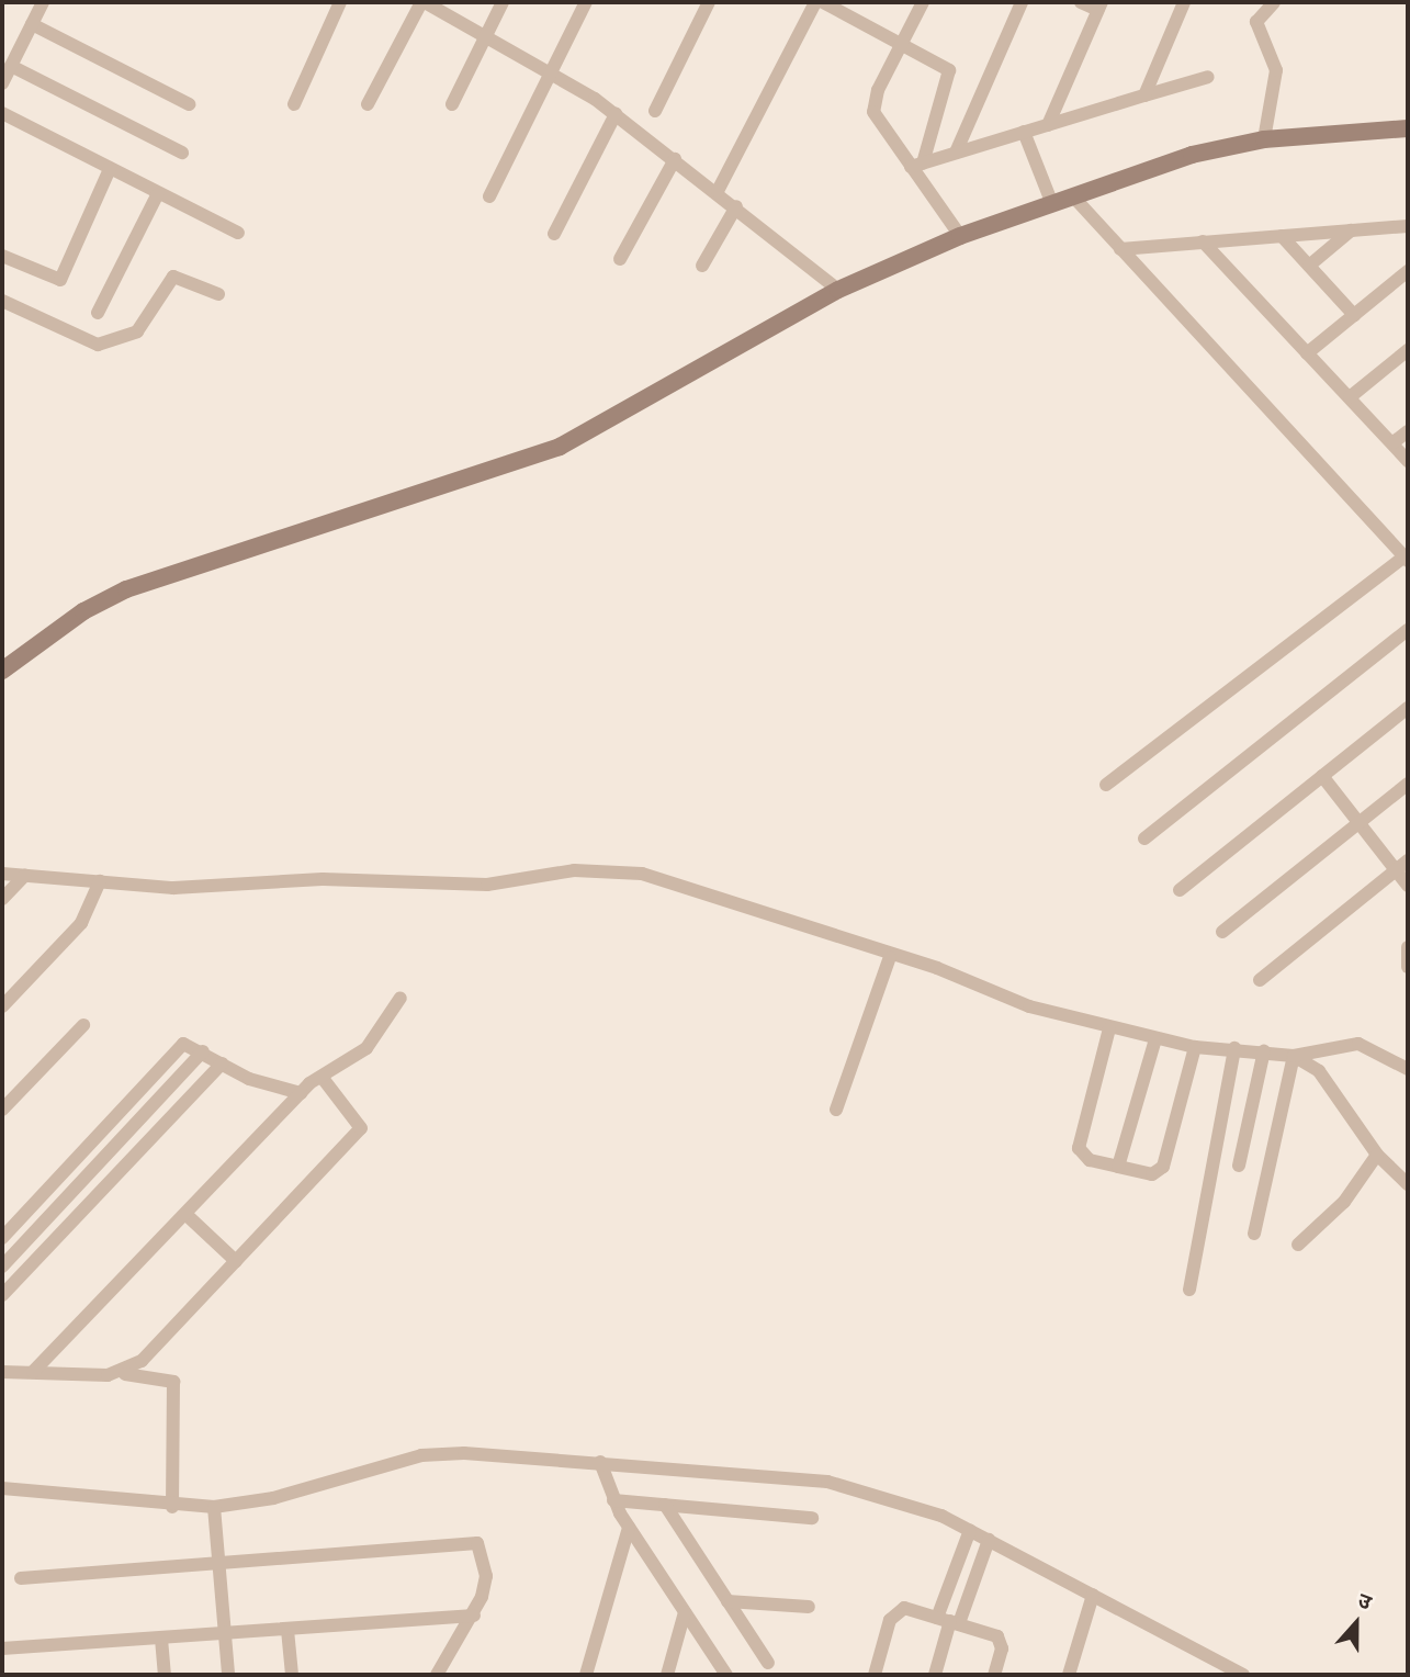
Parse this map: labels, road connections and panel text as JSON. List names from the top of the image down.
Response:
{
  "north": "top"
}
